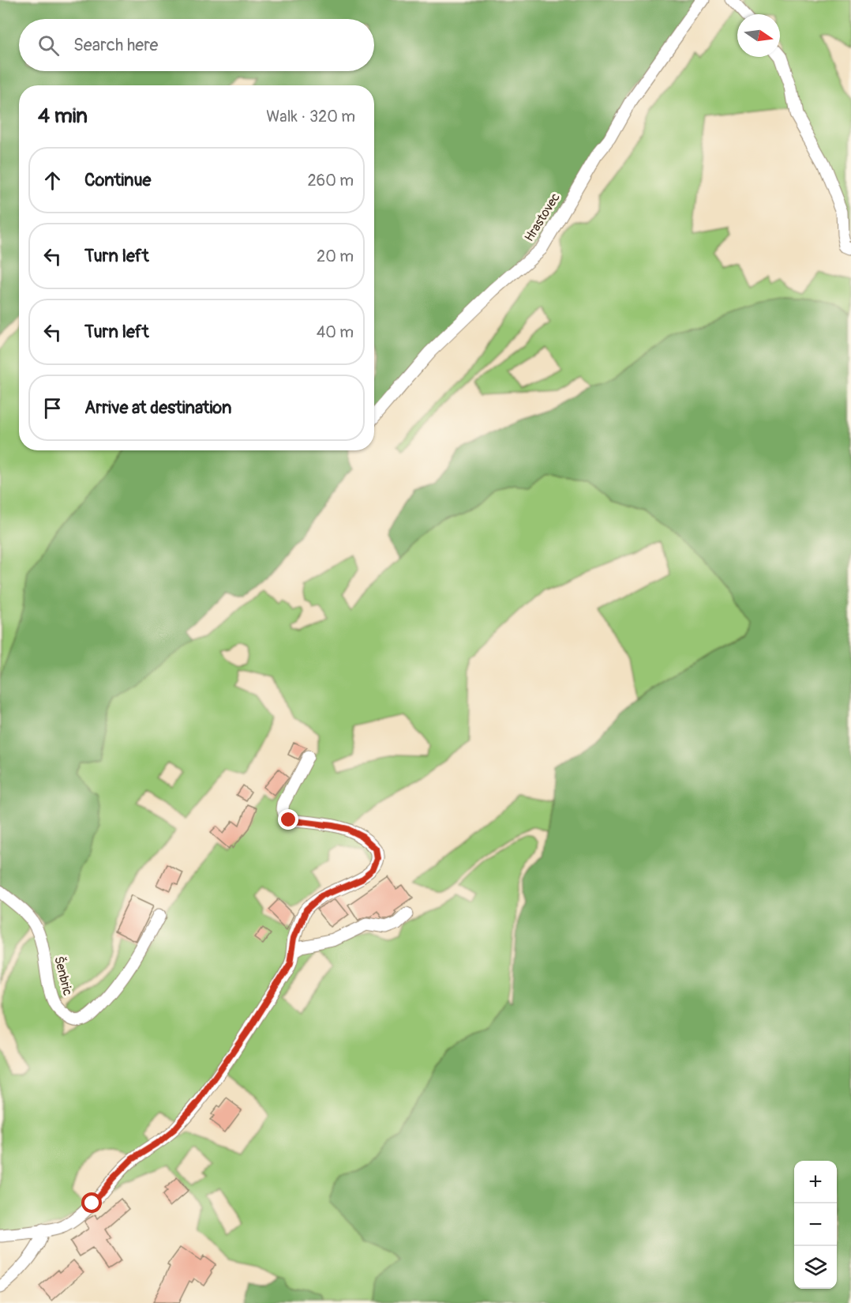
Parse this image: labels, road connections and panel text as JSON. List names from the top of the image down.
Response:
{
  "streets": {
    "street": ["Hrastovec", "Šenbric"]
  },
  "north": "right",
  "page": {
    "search": "Search here",
    "heading": ["4 min", "Walk · 320 m"],
    "list": [
      ["Continue", "260 m"],
      ["Turn left", "20 m"],
      ["Turn left", "40 m"],
      "Arrive at destination"
    ],
    "map_buttons": ["+", "−"]
  }
}
